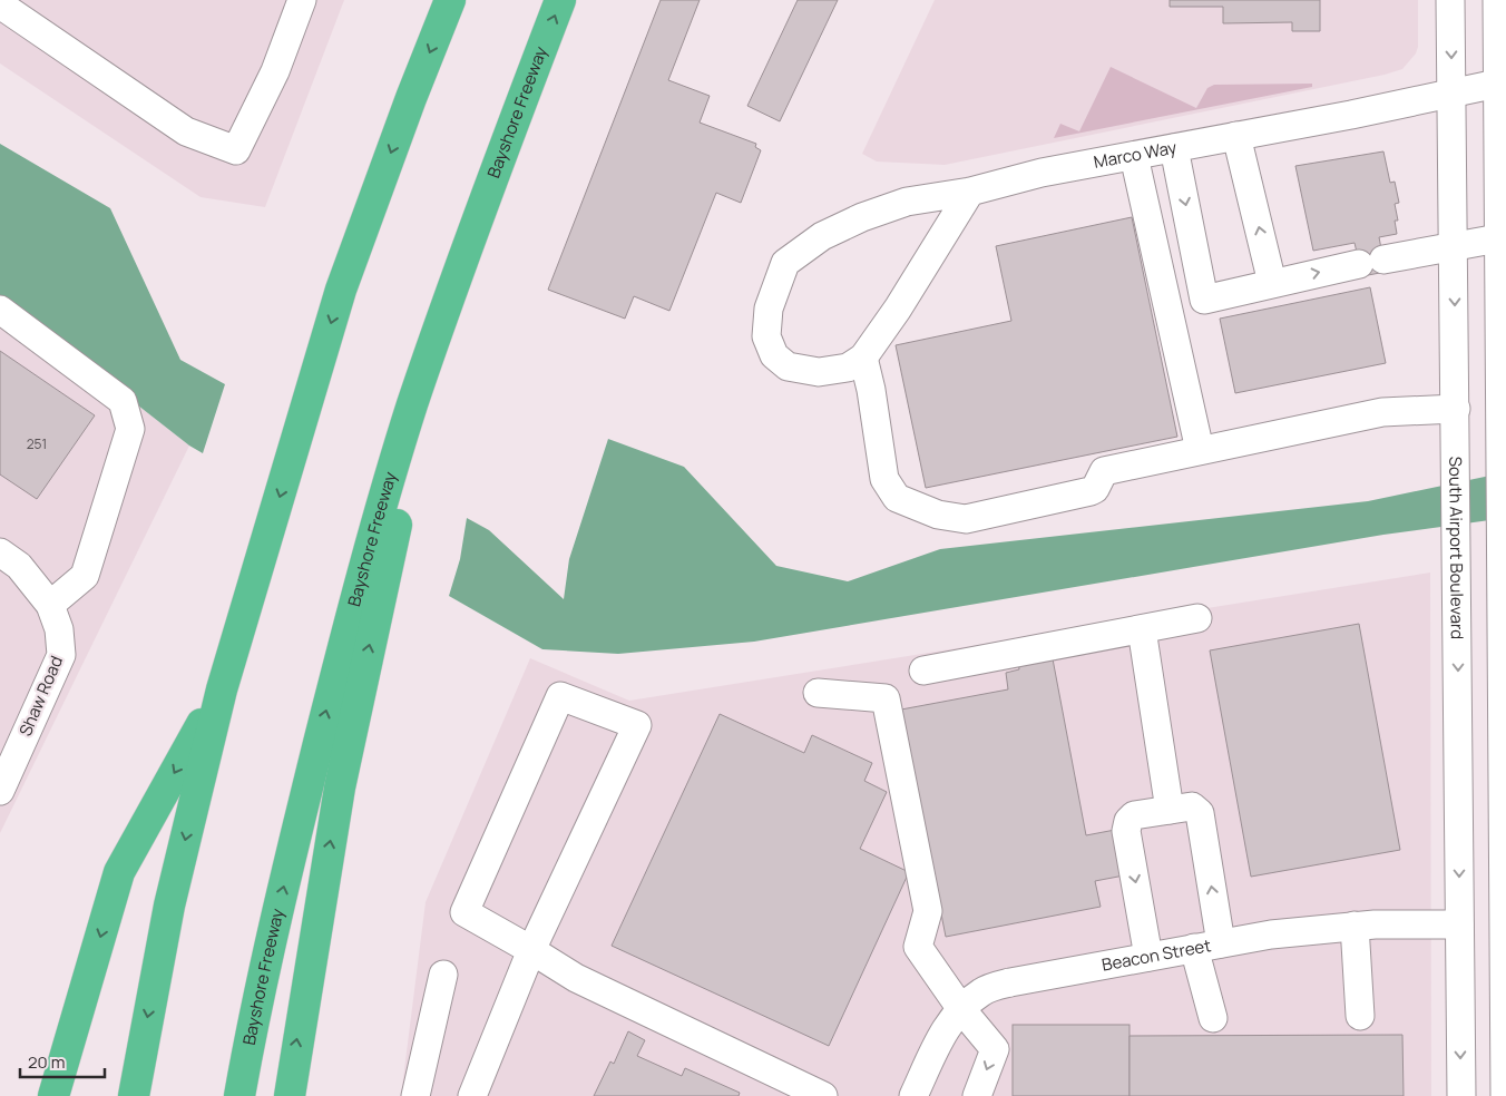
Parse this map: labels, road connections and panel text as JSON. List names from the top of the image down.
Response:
{
  "streets": {
    "highway": ["Bayshore Freeway"],
    "street": [
      "Marco Way",
      "South Airport Boulevard",
      "Shaw Road",
      "Beacon Street"
    ]
  },
  "crossings": [
    ["Marco Way", "South Airport Boulevard"],
    ["South Airport Boulevard", "Beacon Street"]
  ],
  "house_numbers": ["251"],
  "scale_bar": "20 m"
}
